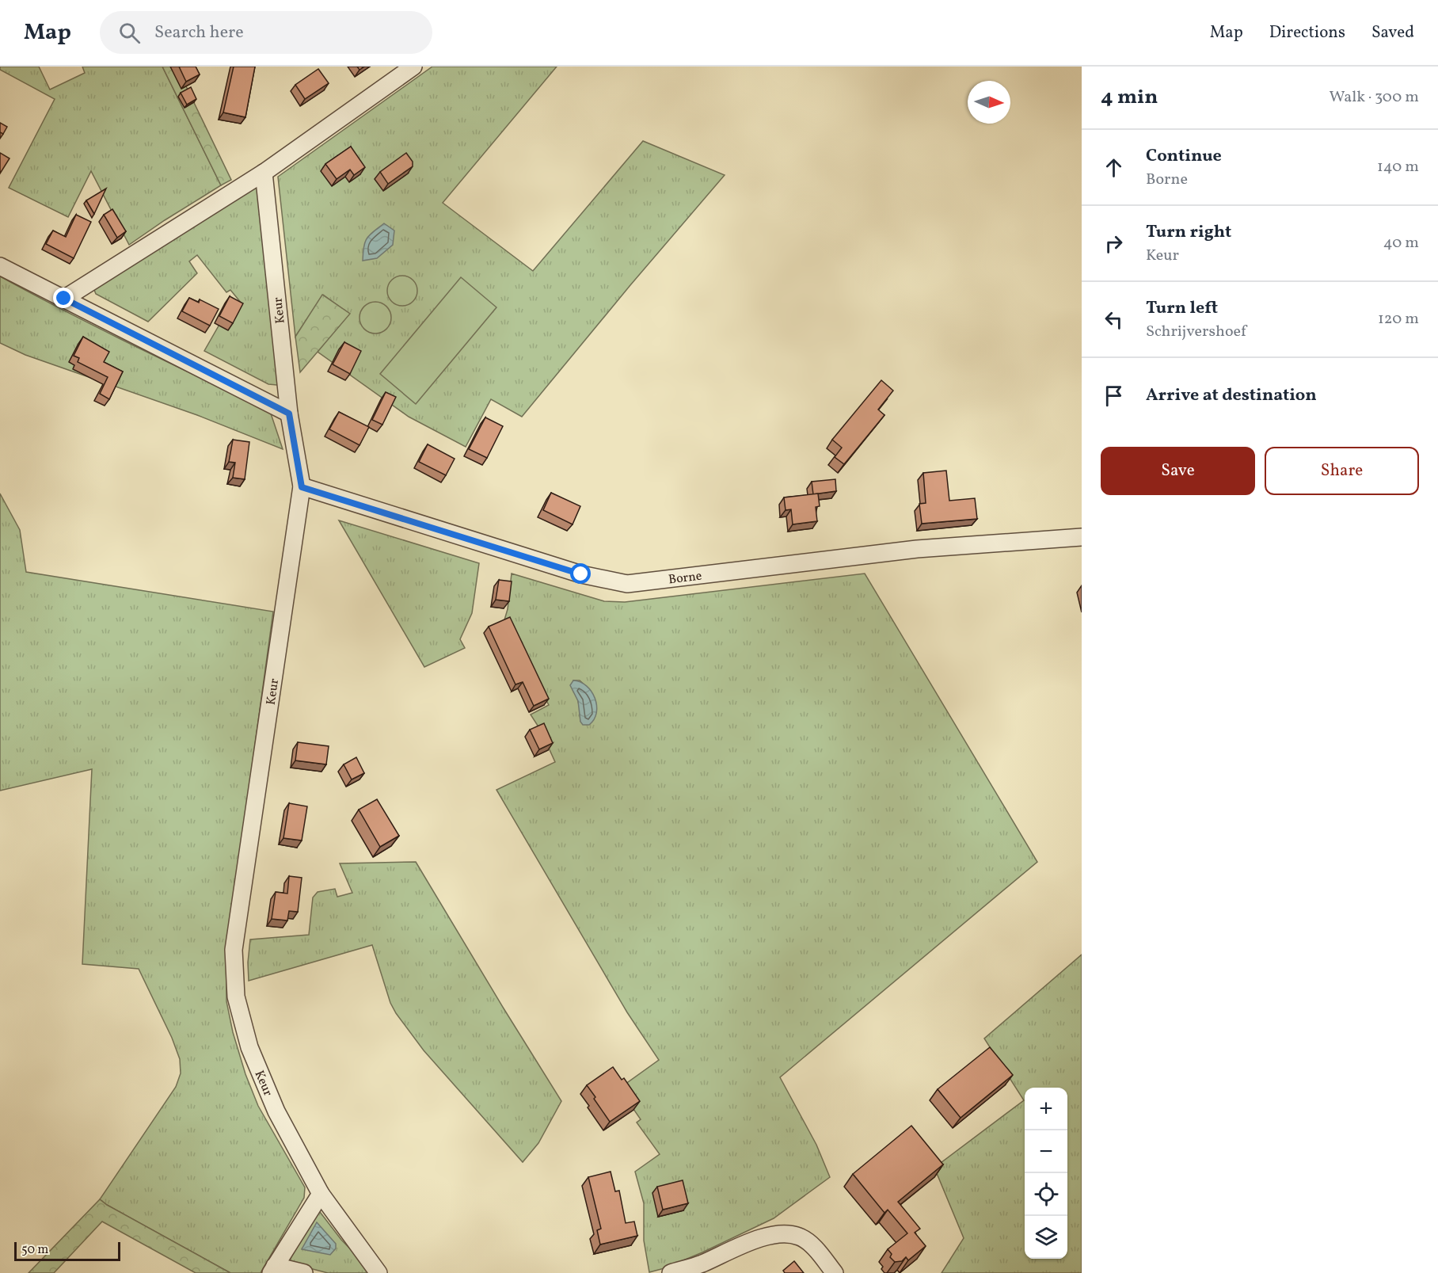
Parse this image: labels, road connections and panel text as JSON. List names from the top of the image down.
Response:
{
  "streets": {
    "street": ["Keur", "Borne"]
  },
  "crossings": [
    ["Keur", "Borne"]
  ],
  "scale_bar": "50 m",
  "north": "right",
  "page": {
    "header": "Map",
    "search": "Search here",
    "nav": ["Map", "Directions", "Saved"],
    "heading": ["4 min", "Walk · 300 m"],
    "list": [
      ["Continue", "Borne", "140 m"],
      ["Turn right", "Keur", "40 m"],
      ["Turn left", "Schrijvershoef", "120 m"],
      "Arrive at destination"
    ],
    "buttons": ["Save", "Share"],
    "map_buttons": ["+", "−"],
    "scale": "50 m"
  }
}
